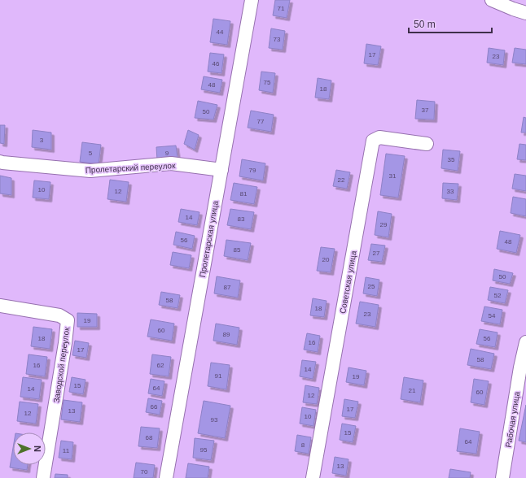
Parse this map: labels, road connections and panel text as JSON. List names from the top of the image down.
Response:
{
  "streets": {
    "street": [
      "Пролетарский переулок",
      "Пролетарская улица",
      "Советская улица",
      "Заводской переулок",
      "Рабочая улица"
    ]
  },
  "crossings": [
    ["Пролетарский переулок", "Пролетарская улица"]
  ],
  "house_numbers": [
    "71",
    "44",
    "73",
    "17",
    "23",
    "46",
    "75",
    "48",
    "18",
    "37",
    "50",
    "77",
    "3",
    "5",
    "9",
    "35",
    "79",
    "31",
    "22",
    "10",
    "12",
    "33",
    "81",
    "14",
    "83",
    "29",
    "56",
    "48",
    "85",
    "27",
    "20",
    "50",
    "25",
    "87",
    "52",
    "58",
    "18",
    "23",
    "54",
    "19",
    "60",
    "89",
    "18",
    "56",
    "16",
    "17",
    "58",
    "16",
    "62",
    "14",
    "91",
    "19",
    "15",
    "64",
    "14",
    "21",
    "60",
    "12",
    "66",
    "17",
    "13",
    "12",
    "10",
    "93",
    "15",
    "68",
    "64",
    "8",
    "95",
    "11",
    "13",
    "70"
  ],
  "scale_bar": "50 m",
  "north": "right"
}
